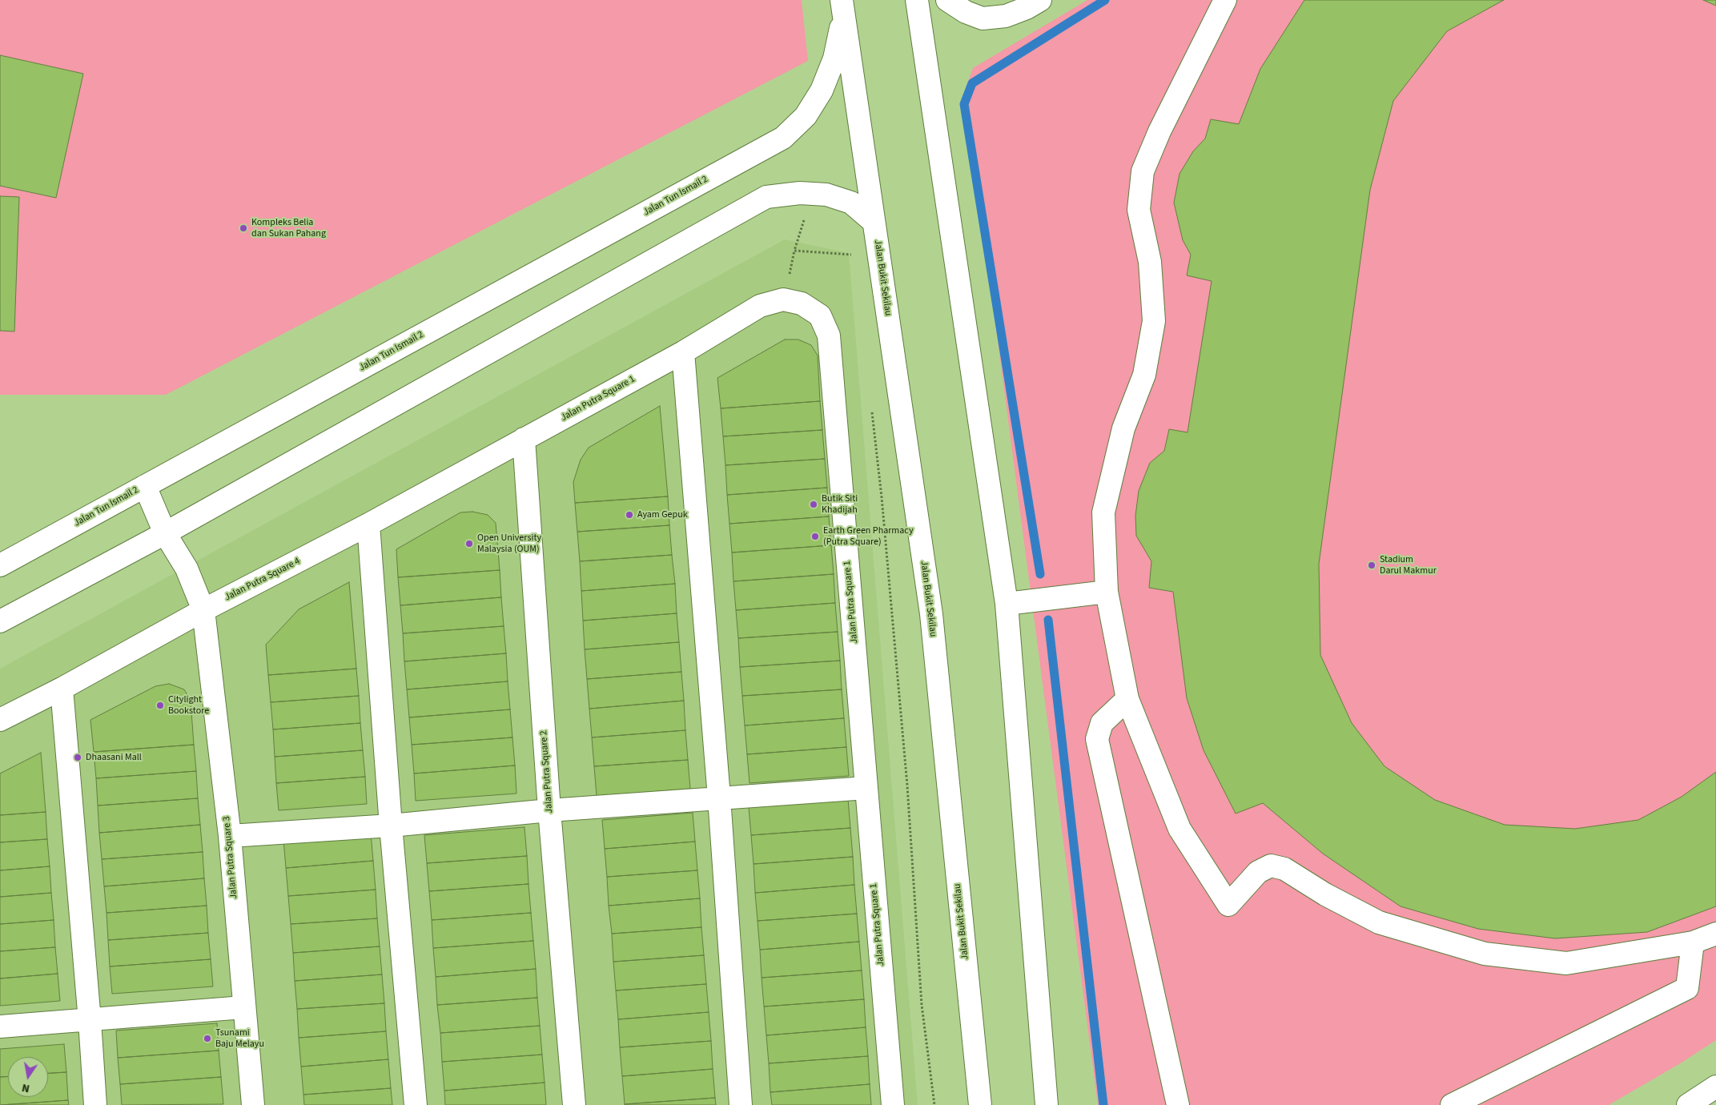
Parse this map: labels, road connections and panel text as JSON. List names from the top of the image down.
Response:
{
  "streets": {
    "street": [
      "Jalan Tun Ismail 2",
      "Jalan Bukit Sekilau",
      "Jalan Putra Square 1",
      "Jalan Putra Square 4",
      "Jalan Putra Square 2",
      "Jalan Putra Square 3"
    ]
  },
  "crossings": [
    ["Jalan Tun Ismail 2", "Jalan Bukit Sekilau"],
    ["Jalan Tun Ismail 2", "Jalan Putra Square 3"],
    ["Jalan Putra Square 1", "Jalan Putra Square 4"],
    ["Jalan Putra Square 1", "Jalan Putra Square 2"],
    ["Jalan Putra Square 4", "Jalan Putra Square 2"],
    ["Jalan Putra Square 4", "Jalan Putra Square 3"]
  ],
  "places": [
    "Kompleks Belia dan Sukan Pahang",
    "Butik Siti Khadijah",
    "Ayam Gepuk",
    "Earth Green Pharmacy (Putra Square)",
    "Open University Malaysia (OUM)",
    "Stadium Darul Makmur",
    "Citylight Bookstore",
    "Dhaasani Mall",
    "Tsunami Baju Melayu"
  ],
  "north": "bottom"
}
